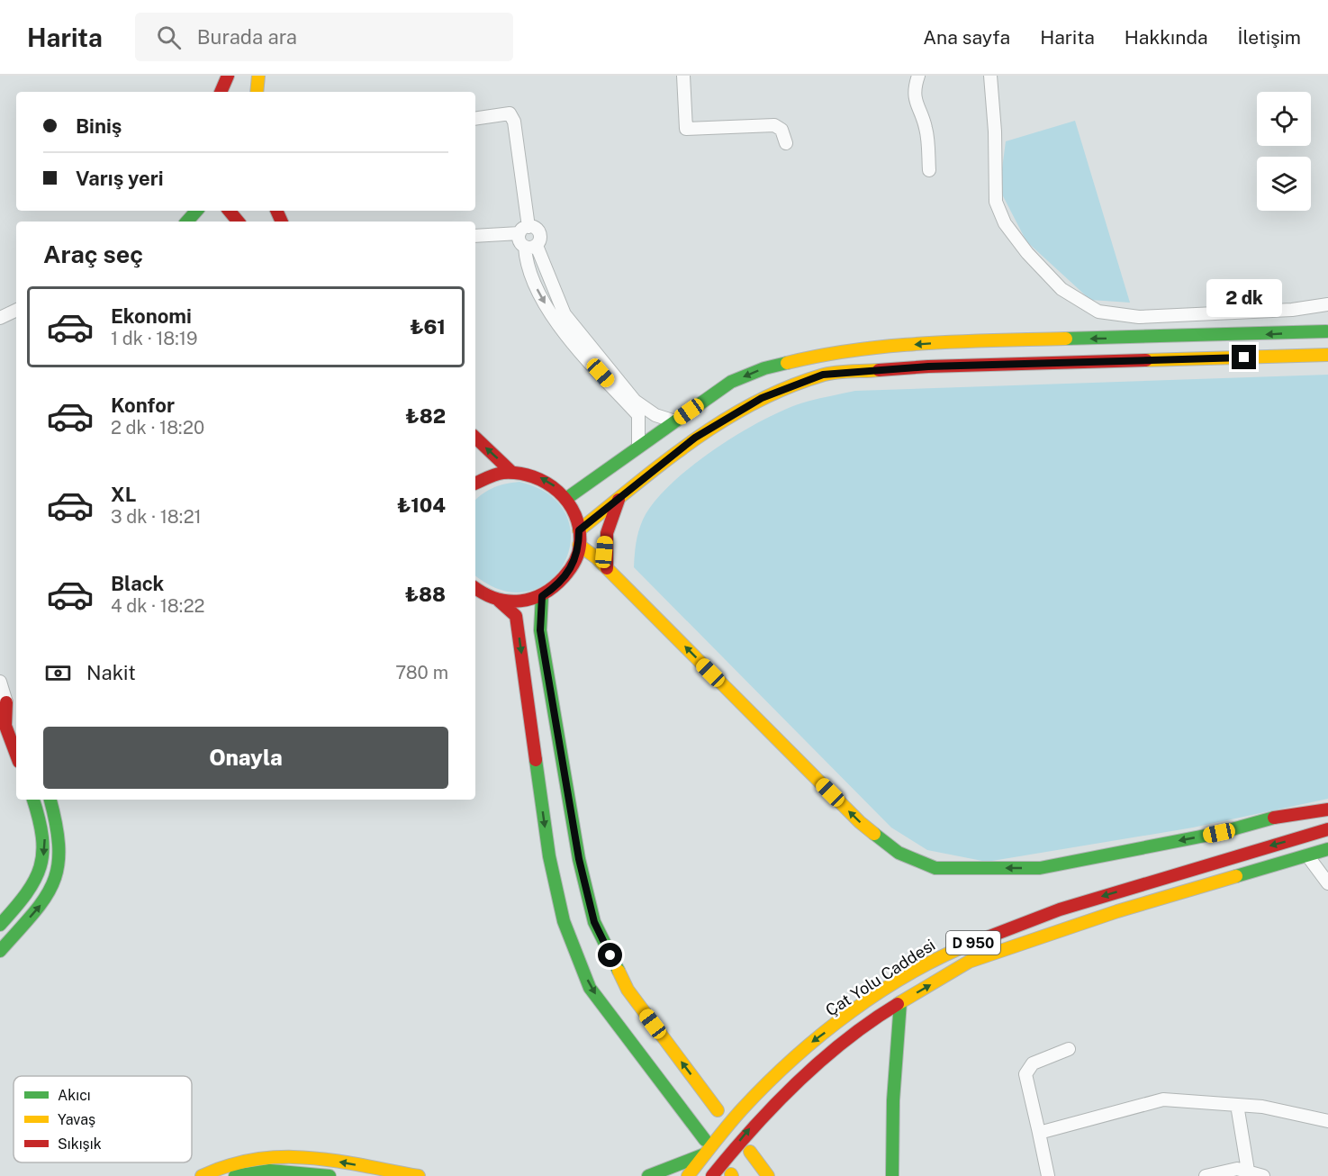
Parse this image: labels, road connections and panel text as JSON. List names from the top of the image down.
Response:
{
  "streets": {
    "main road": ["D 950", "Çat Yolu Caddesi"]
  },
  "legend": ["Akıcı", "Yavaş", "Sıkışık"],
  "page": {
    "header": "Harita",
    "search": "Burada ara",
    "nav": [
      "Ana sayfa",
      "Harita",
      "Hakkında",
      "İletişim"
    ],
    "banner": ["Biniş", "Varış yeri"],
    "heading": "Araç seç",
    "bubble": "2 dk",
    "list": [
      {
        "name": "Ekonomi",
        "note": "1 dk · 18:19",
        "value": "₺61"
      },
      {
        "name": "Konfor",
        "note": "2 dk · 18:20",
        "value": "₺82"
      },
      {
        "name": "XL",
        "note": "3 dk · 18:21",
        "value": "₺104"
      },
      {
        "name": "Black",
        "note": "4 dk · 18:22",
        "value": "₺88"
      }
    ],
    "pay": ["Nakit", "780 m"],
    "buttons": "Onayla"
  }
}
